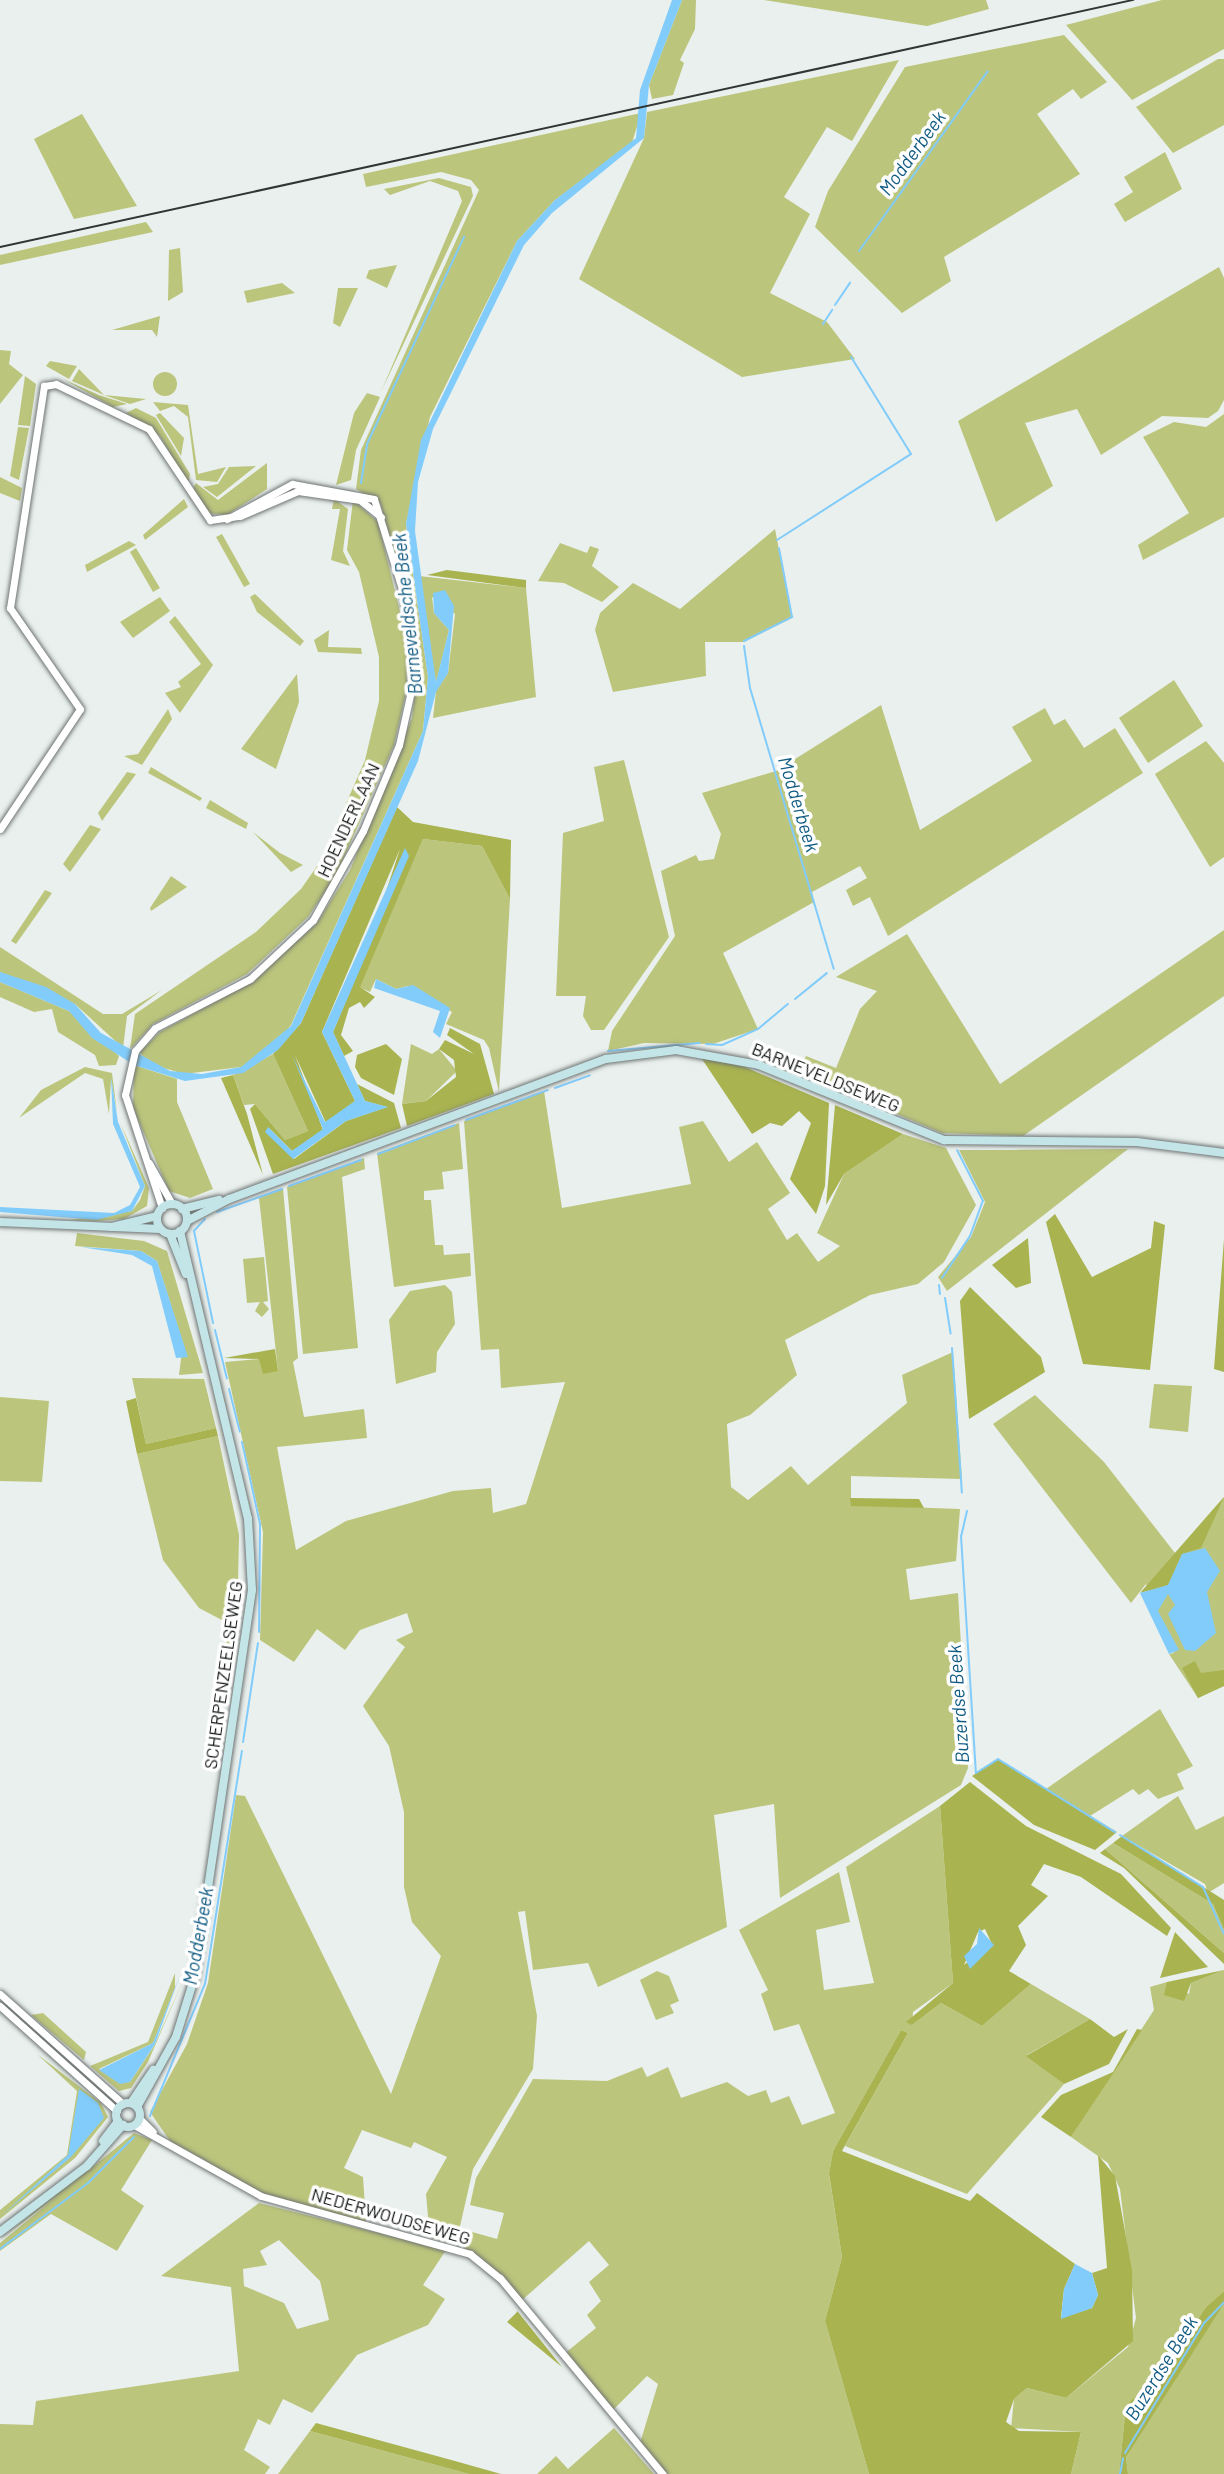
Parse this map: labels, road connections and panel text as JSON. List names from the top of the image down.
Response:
{
  "streets": {
    "main road": ["BARNEVELDSEWEG", "SCHERPENZEELSEWEG"],
    "street": ["HOENDERLAAN", "NEDERWOUDSEWEG"]
  },
  "crossings": [
    ["HOENDERLAAN", "BARNEVELDSEWEG"],
    ["HOENDERLAAN", "SCHERPENZEELSEWEG"],
    ["BARNEVELDSEWEG", "SCHERPENZEELSEWEG"]
  ],
  "water": ["Modderbeek", "Barneveldsche Beek", "Buzerdse Beek"]
}
